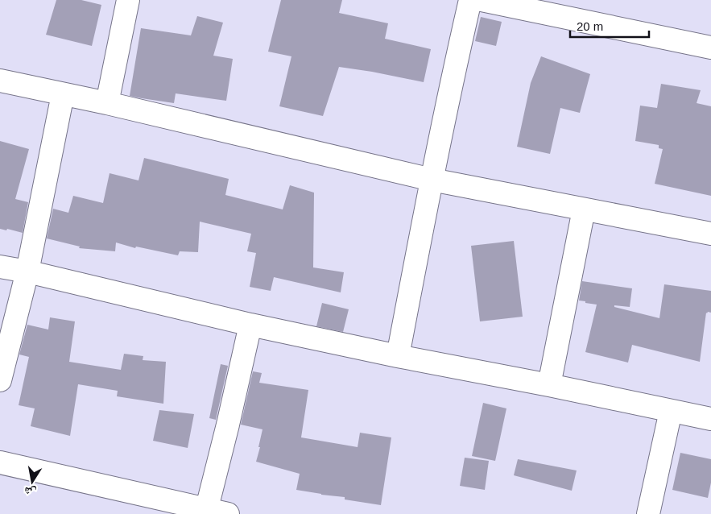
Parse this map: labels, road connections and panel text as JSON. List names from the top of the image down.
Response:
{
  "scale_bar": "20 m",
  "north": "bottom"
}
